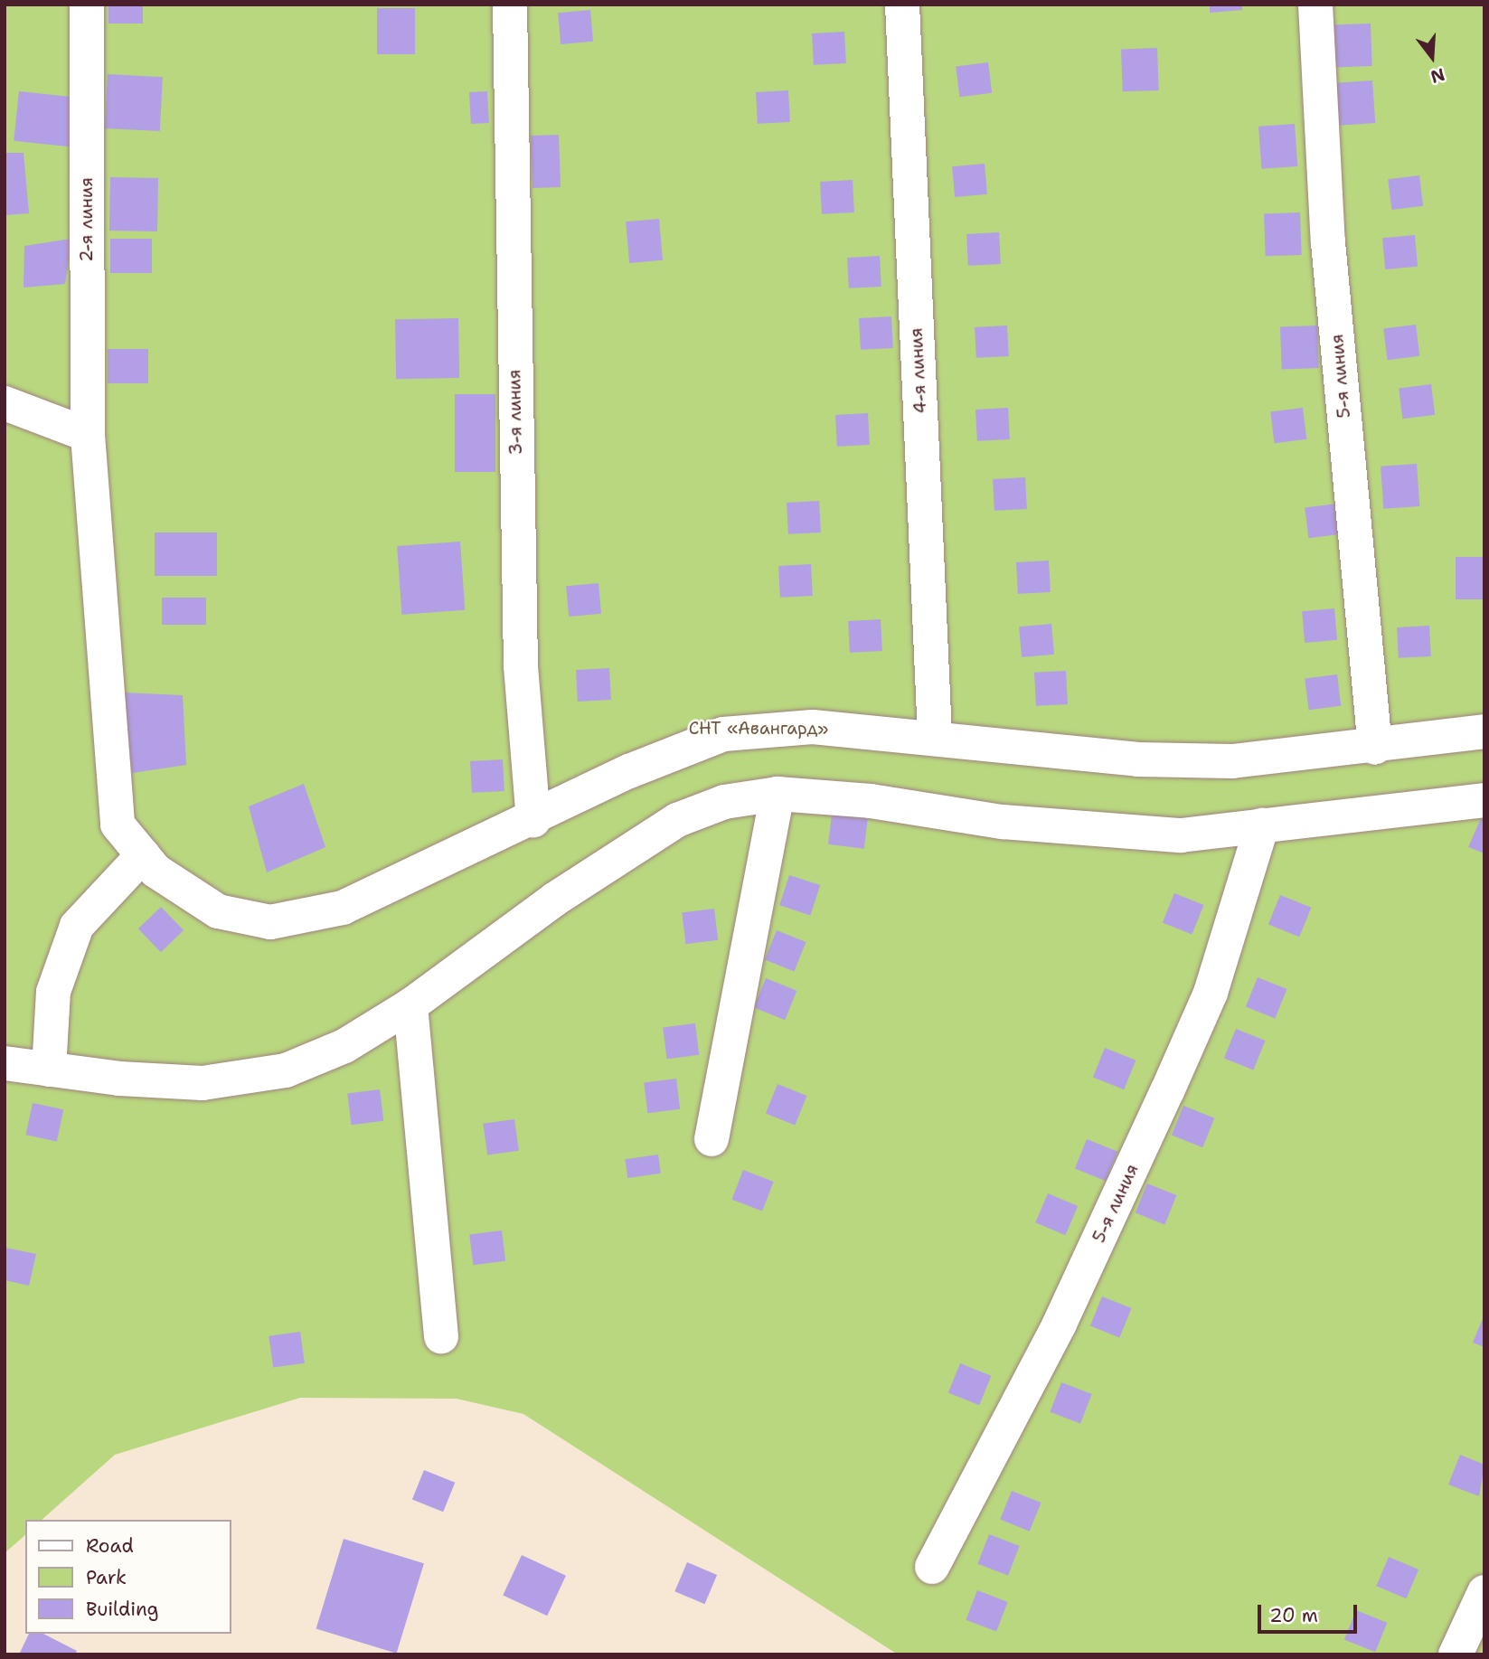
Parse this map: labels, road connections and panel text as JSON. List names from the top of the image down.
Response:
{
  "streets": {
    "street": [
      "2-я линия",
      "4-я линия",
      "5-я линия",
      "3-я линия"
    ]
  },
  "crossings": [
    ["2-я линия", "4-я линия"],
    ["2-я линия", "5-я линия"],
    ["2-я линия", "3-я линия"]
  ],
  "parks": ["СНТ «Авангард»"],
  "legend": ["Road", "Park", "Building"],
  "scale_bar": "20 m",
  "north": "bottom"
}
